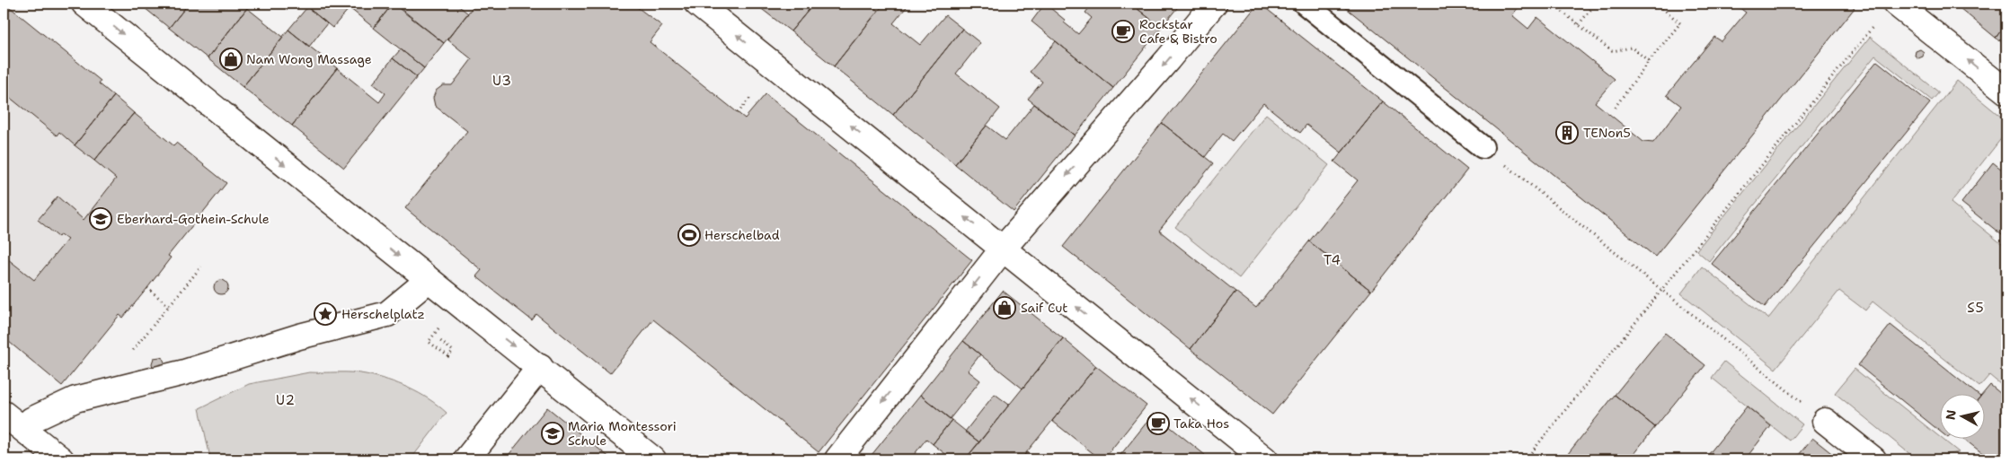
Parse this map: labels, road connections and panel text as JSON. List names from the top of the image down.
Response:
{
  "districts": [
    "U3",
    "T4",
    "S5",
    "U2"
  ],
  "places": {
    "cafe": ["Rockstar Cafe & Bistro", "Taka Hos"],
    "shop": ["Nam Wong Massage", "Saif Cut"],
    "building": ["TENon5"],
    "school or university": ["Eberhard-Gothein-Schule", "Maria Montessori Schule"],
    "sports": ["Herschelbad"],
    "place": ["Herschelplatz"]
  },
  "north": "left"
}
